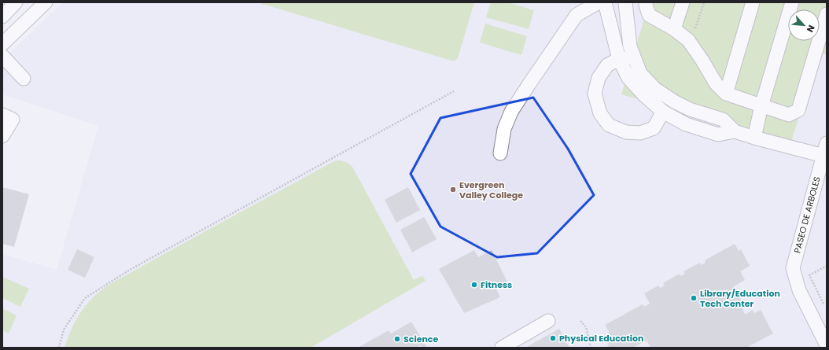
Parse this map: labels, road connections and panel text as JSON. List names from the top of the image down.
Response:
{
  "streets": {
    "street": ["PASEO DE ARBOLES"]
  },
  "places": [
    "Evergreen Valley College",
    "Fitness",
    "Library/Education Tech Center",
    "Physical Education",
    "Science"
  ],
  "north": "bottom right"
}
